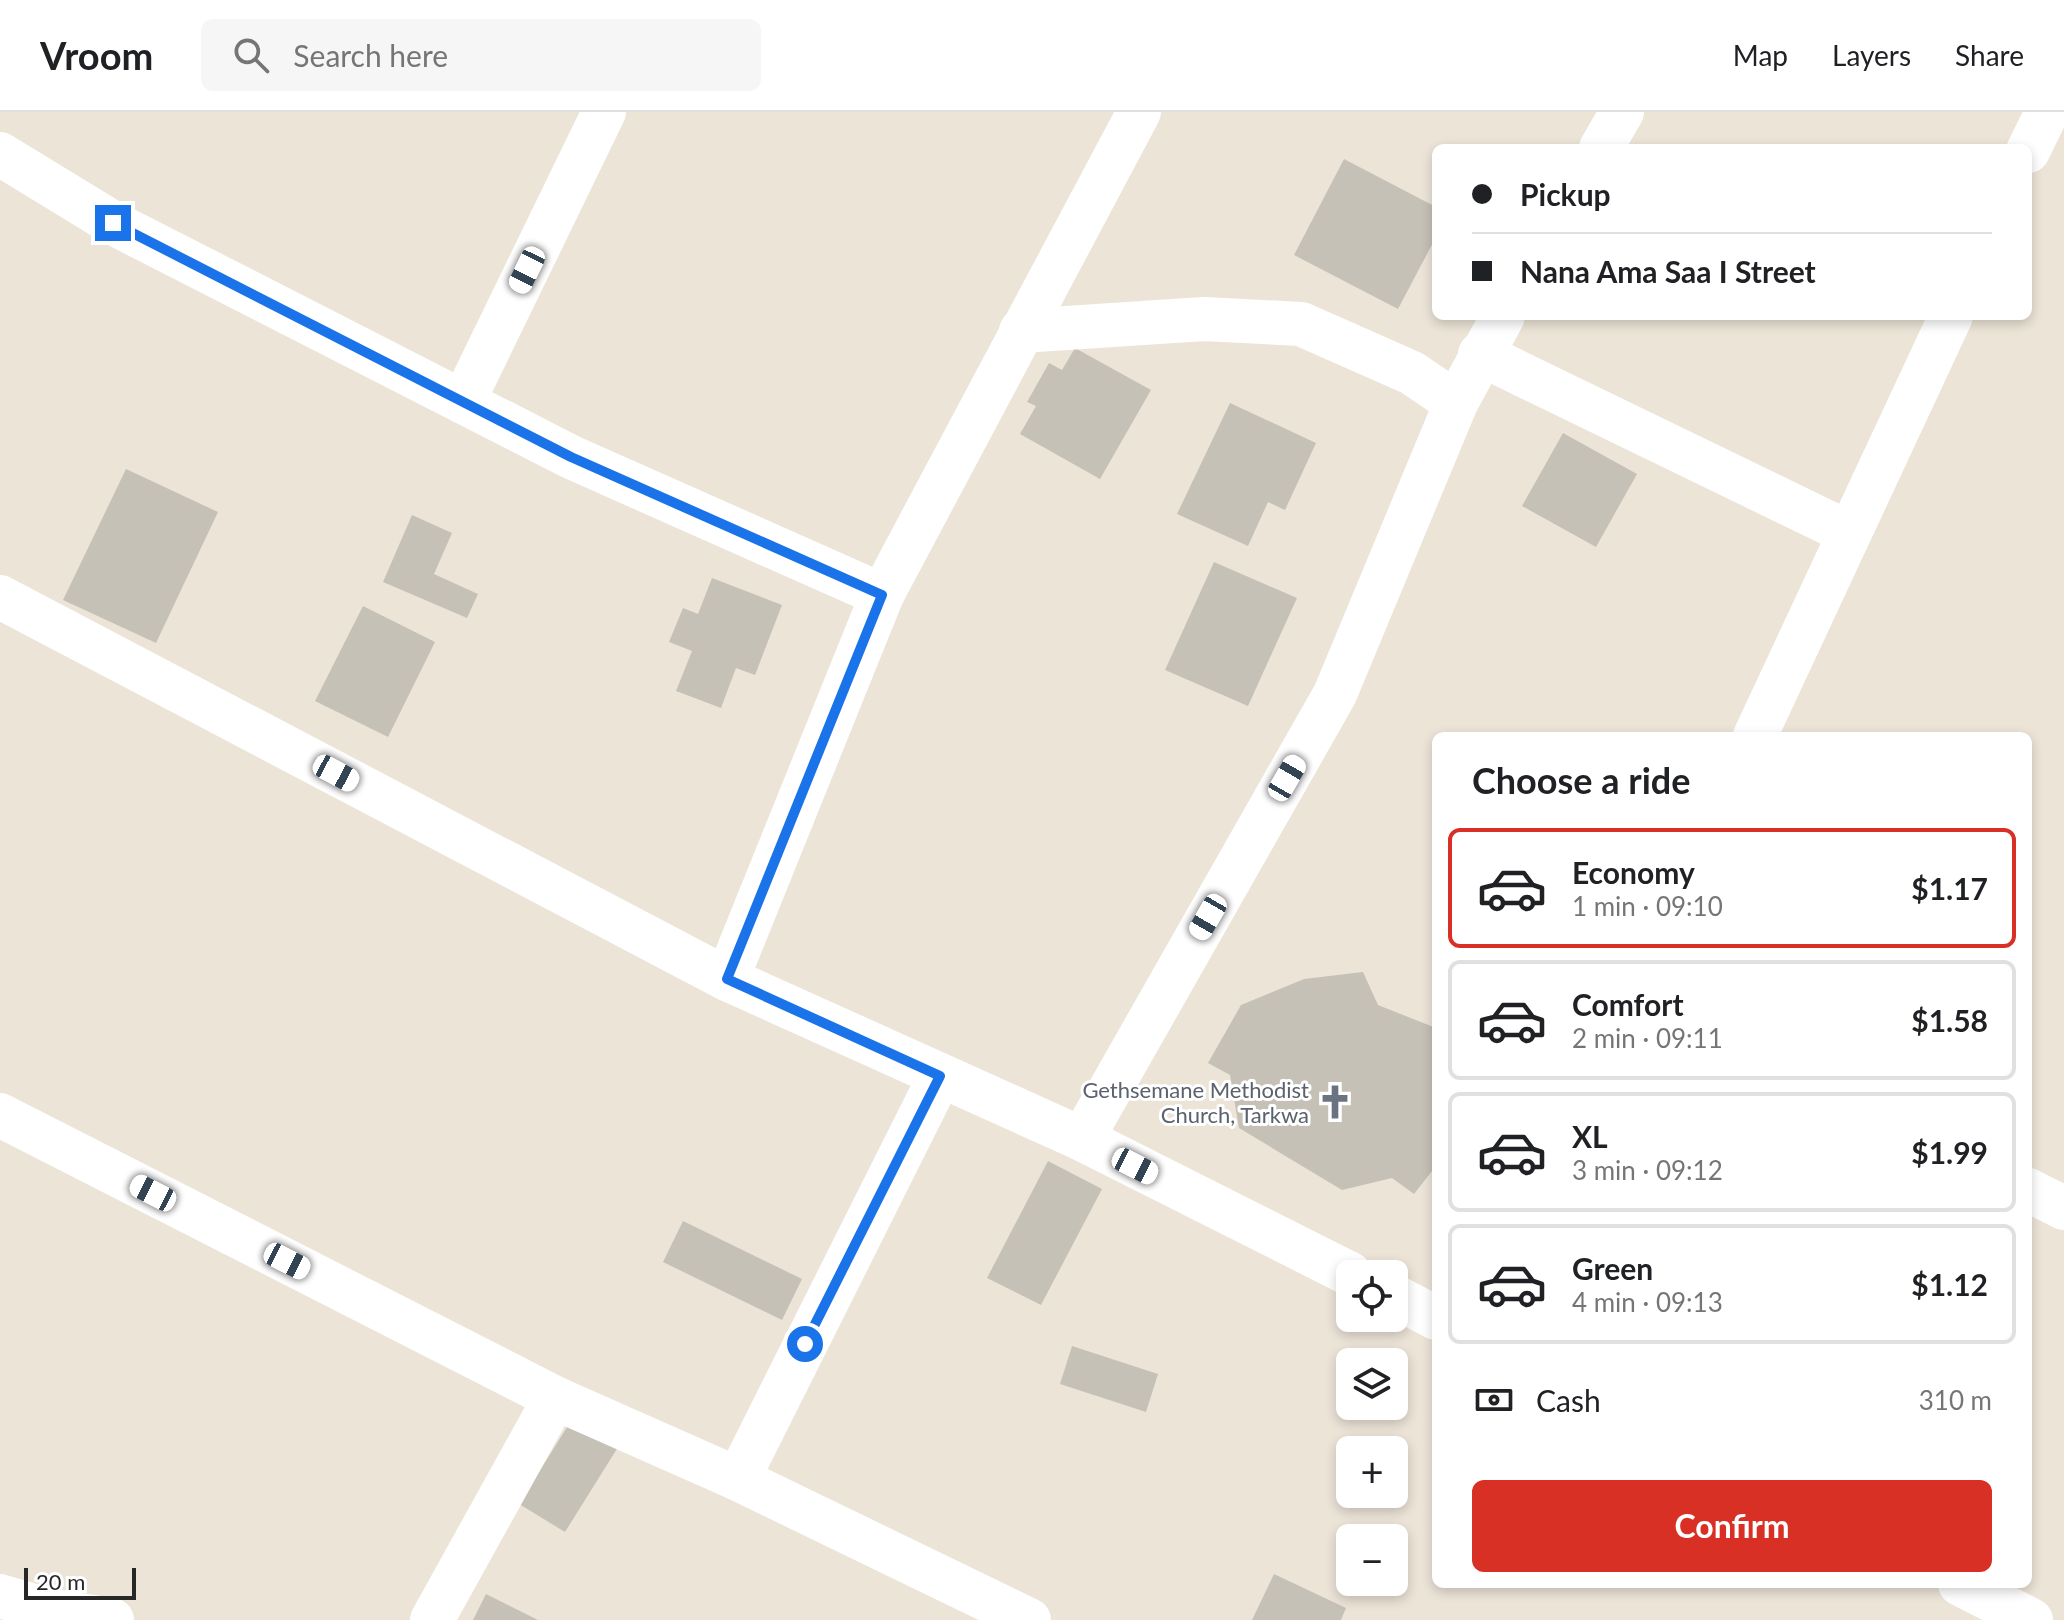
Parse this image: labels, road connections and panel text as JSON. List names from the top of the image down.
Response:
{
  "places": {
    "church": ["Gethsemane Methodist Church, Tarkwa"]
  },
  "scale_bar": "20 m",
  "page": {
    "header": "Vroom",
    "search": "Search here",
    "nav": ["Map", "Layers", "Share"],
    "banner": ["Pickup", "Nana Ama Saa I Street"],
    "heading": "Choose a ride",
    "list": [
      {
        "name": "Economy",
        "note": "1 min · 09:10",
        "value": "$1.17"
      },
      {
        "name": "Comfort",
        "note": "2 min · 09:11",
        "value": "$1.58"
      },
      {
        "name": "XL",
        "note": "3 min · 09:12",
        "value": "$1.99"
      },
      {
        "name": "Green",
        "note": "4 min · 09:13",
        "value": "$1.12"
      }
    ],
    "map_buttons": ["+", "−"],
    "pay": ["Cash", "310 m"],
    "buttons": "Confirm",
    "scale": "20 m"
  }
}
